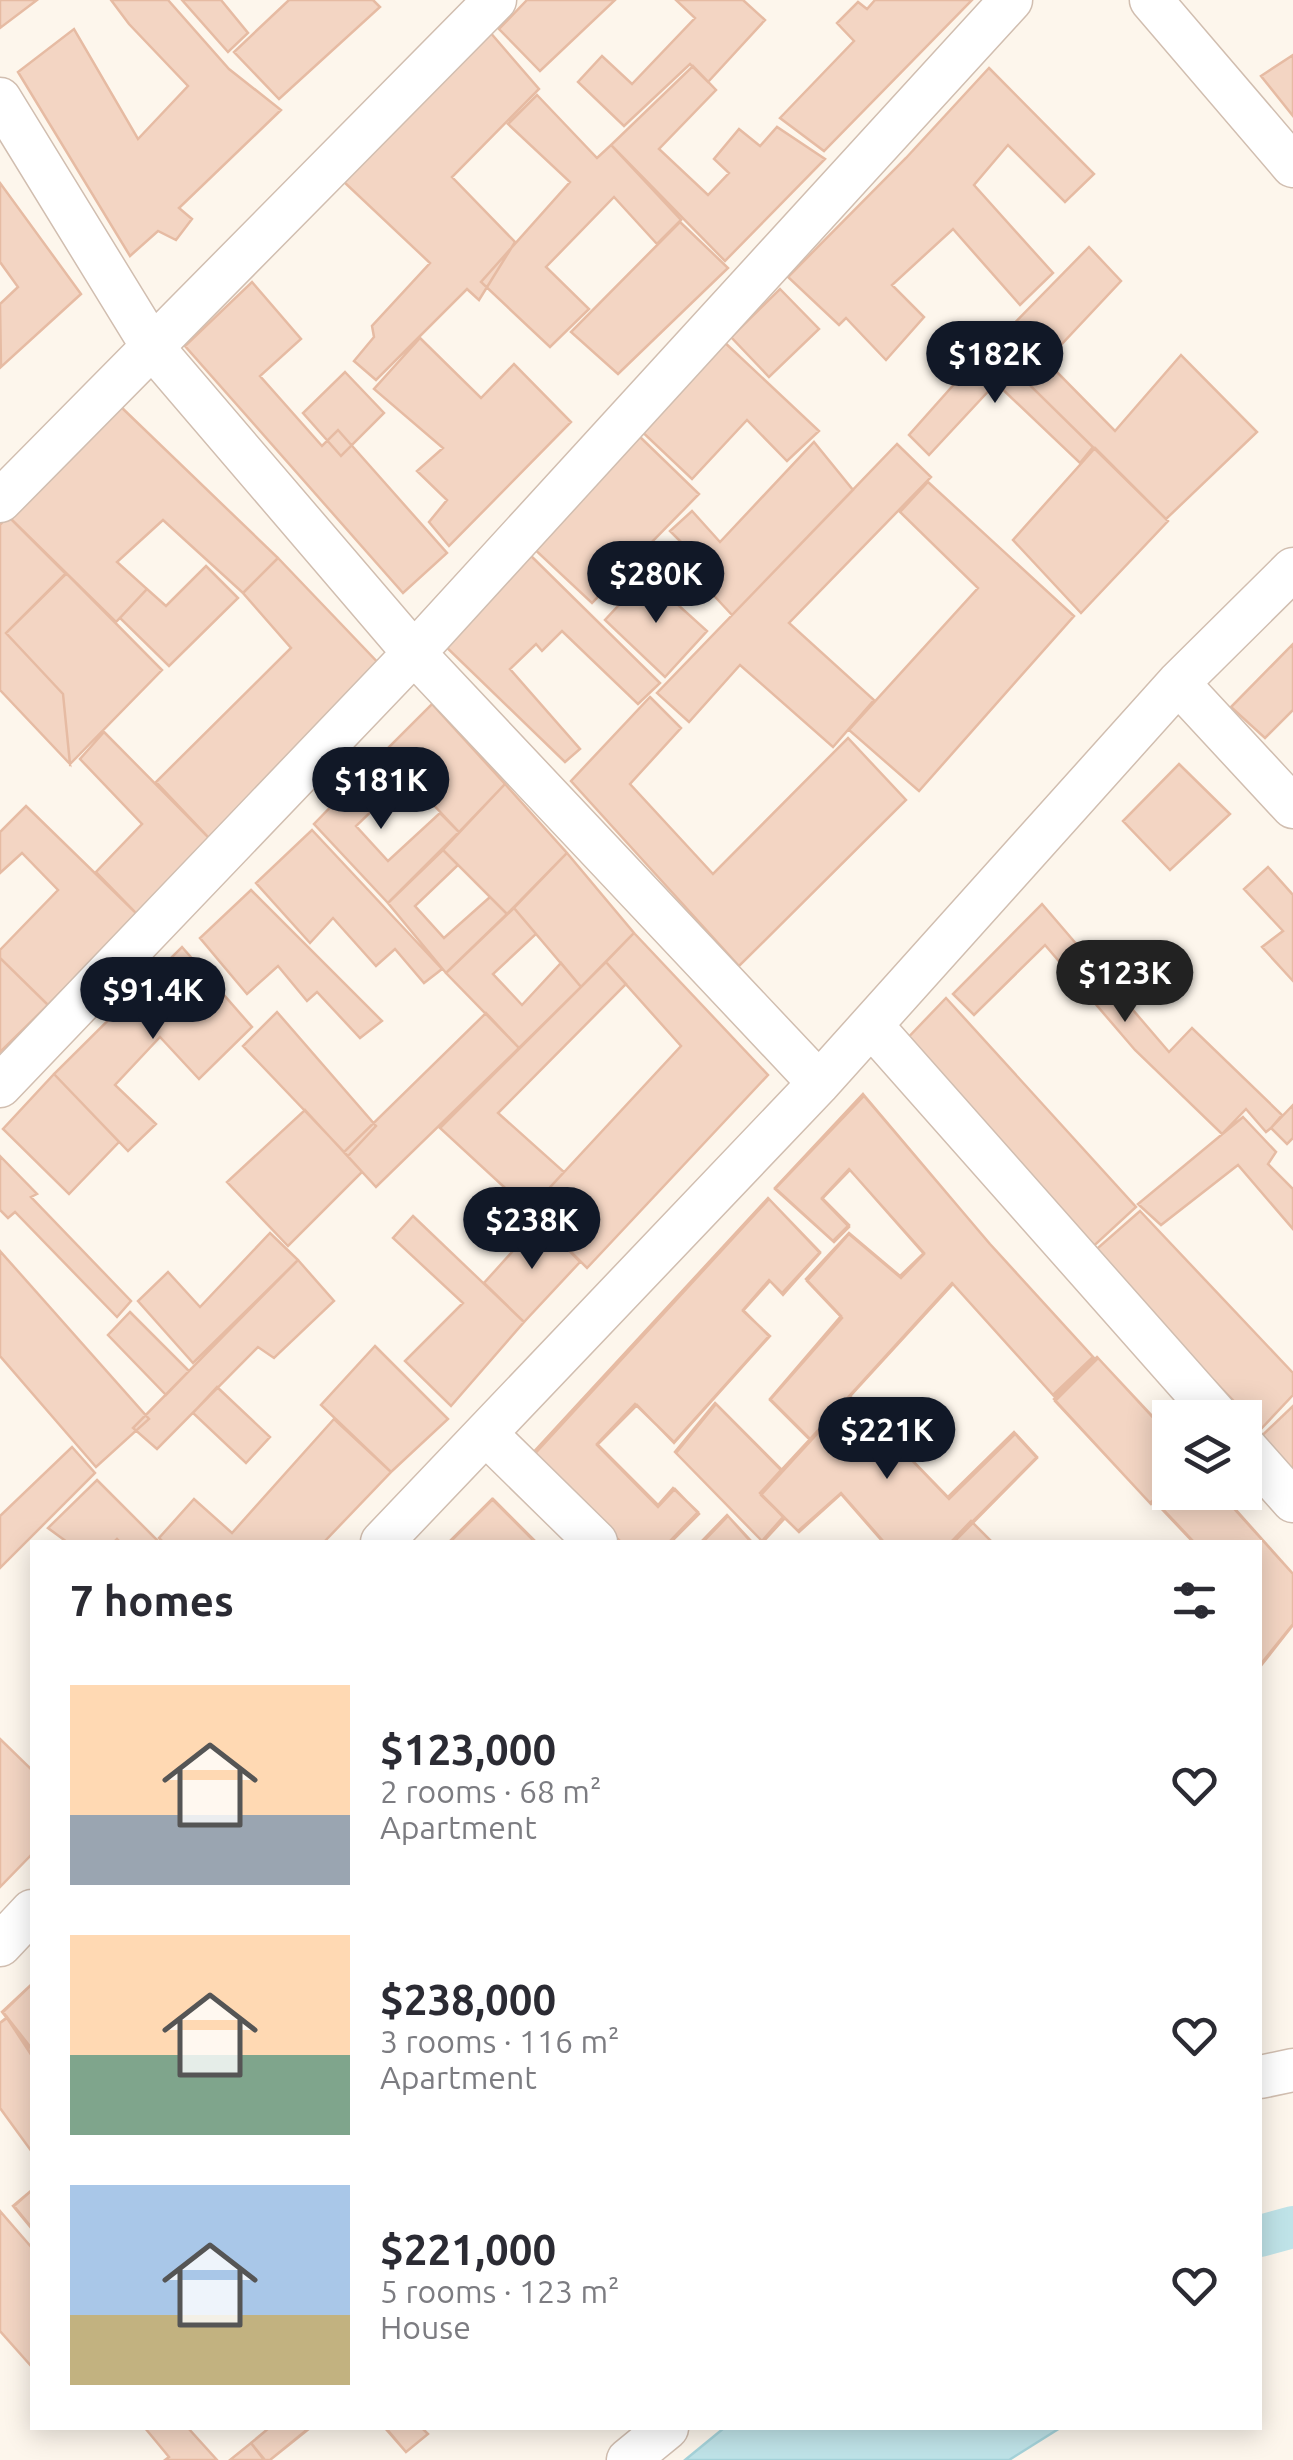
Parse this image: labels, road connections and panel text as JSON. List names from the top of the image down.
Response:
{
  "page": {
    "price": [
      "$182K",
      "$280K",
      "$181K",
      "$123K",
      "$91.4K",
      "$238K",
      "$221K"
    ],
    "heading": "7 homes",
    "list": [
      {
        "name": "$123,000",
        "note": "2 rooms · 68 m² · Apartment"
      },
      {
        "name": "$238,000",
        "note": "3 rooms · 116 m² · Apartment"
      },
      {
        "name": "$221,000",
        "note": "5 rooms · 123 m² · House"
      }
    ]
  }
}
